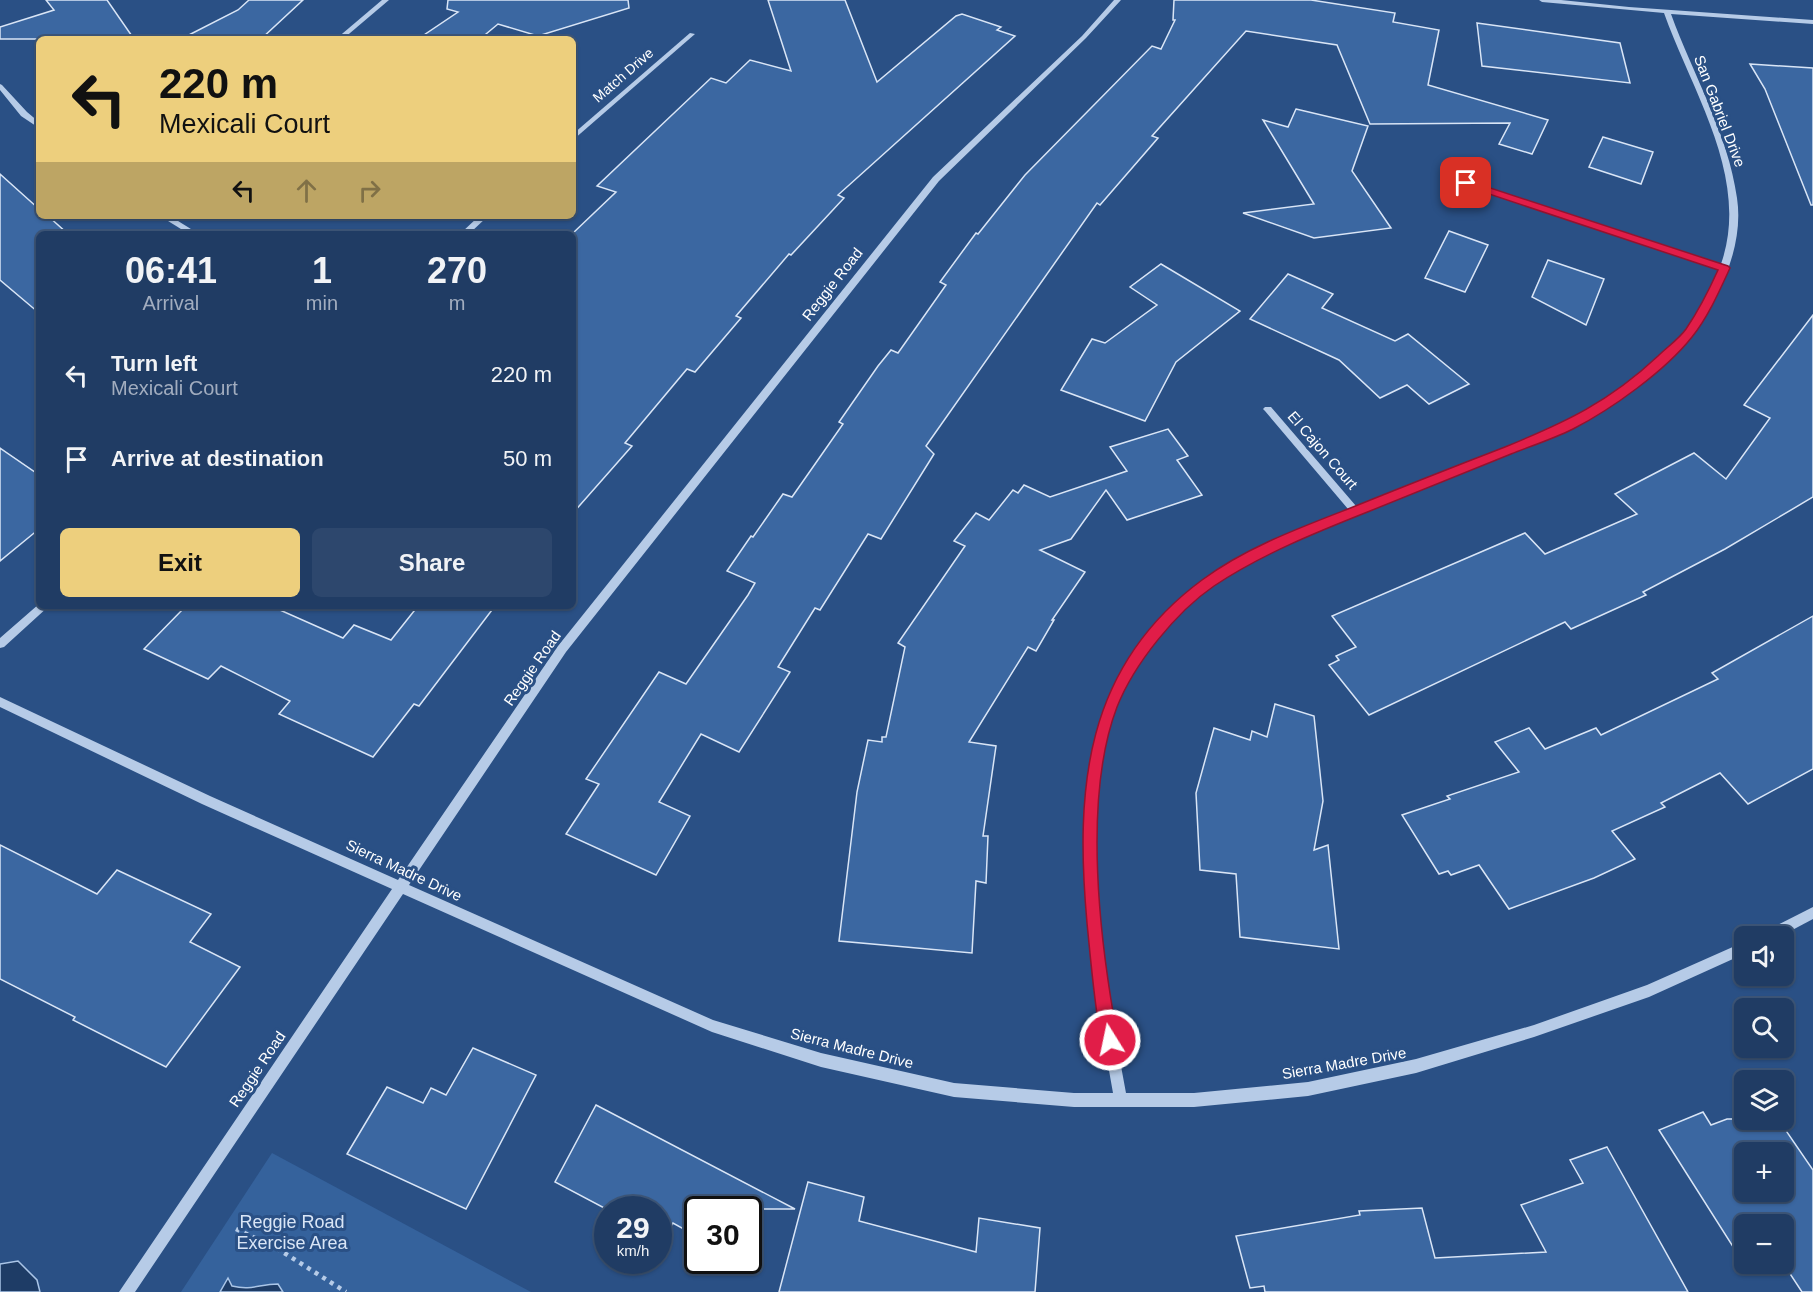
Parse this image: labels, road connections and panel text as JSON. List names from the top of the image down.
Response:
{
  "streets": {
    "street": [
      "Match Drive",
      "San Gabriel Drive",
      "Reggie Road",
      "El Cajon Court",
      "Sierra Madre Drive"
    ]
  },
  "crossings": [
    ["San Gabriel Drive", "El Cajon Court"],
    ["San Gabriel Drive", "Sierra Madre Drive"],
    ["Reggie Road", "Sierra Madre Drive"]
  ],
  "parks": ["Reggie Road Exercise Area"],
  "page": {
    "turn": ["220 m", "Mexicali Court"],
    "eta": [
      "06:41",
      "Arrival",
      "1",
      "min",
      "270",
      "m"
    ],
    "list": [
      {
        "name": "Turn left",
        "note": "Mexicali Court",
        "value": "220 m"
      },
      {
        "name": "Arrive at destination",
        "value": "50 m"
      }
    ],
    "buttons": ["Exit", "Share"],
    "map_buttons": ["+", "−"],
    "speed": "29 km/h",
    "limit": "30"
  }
}
